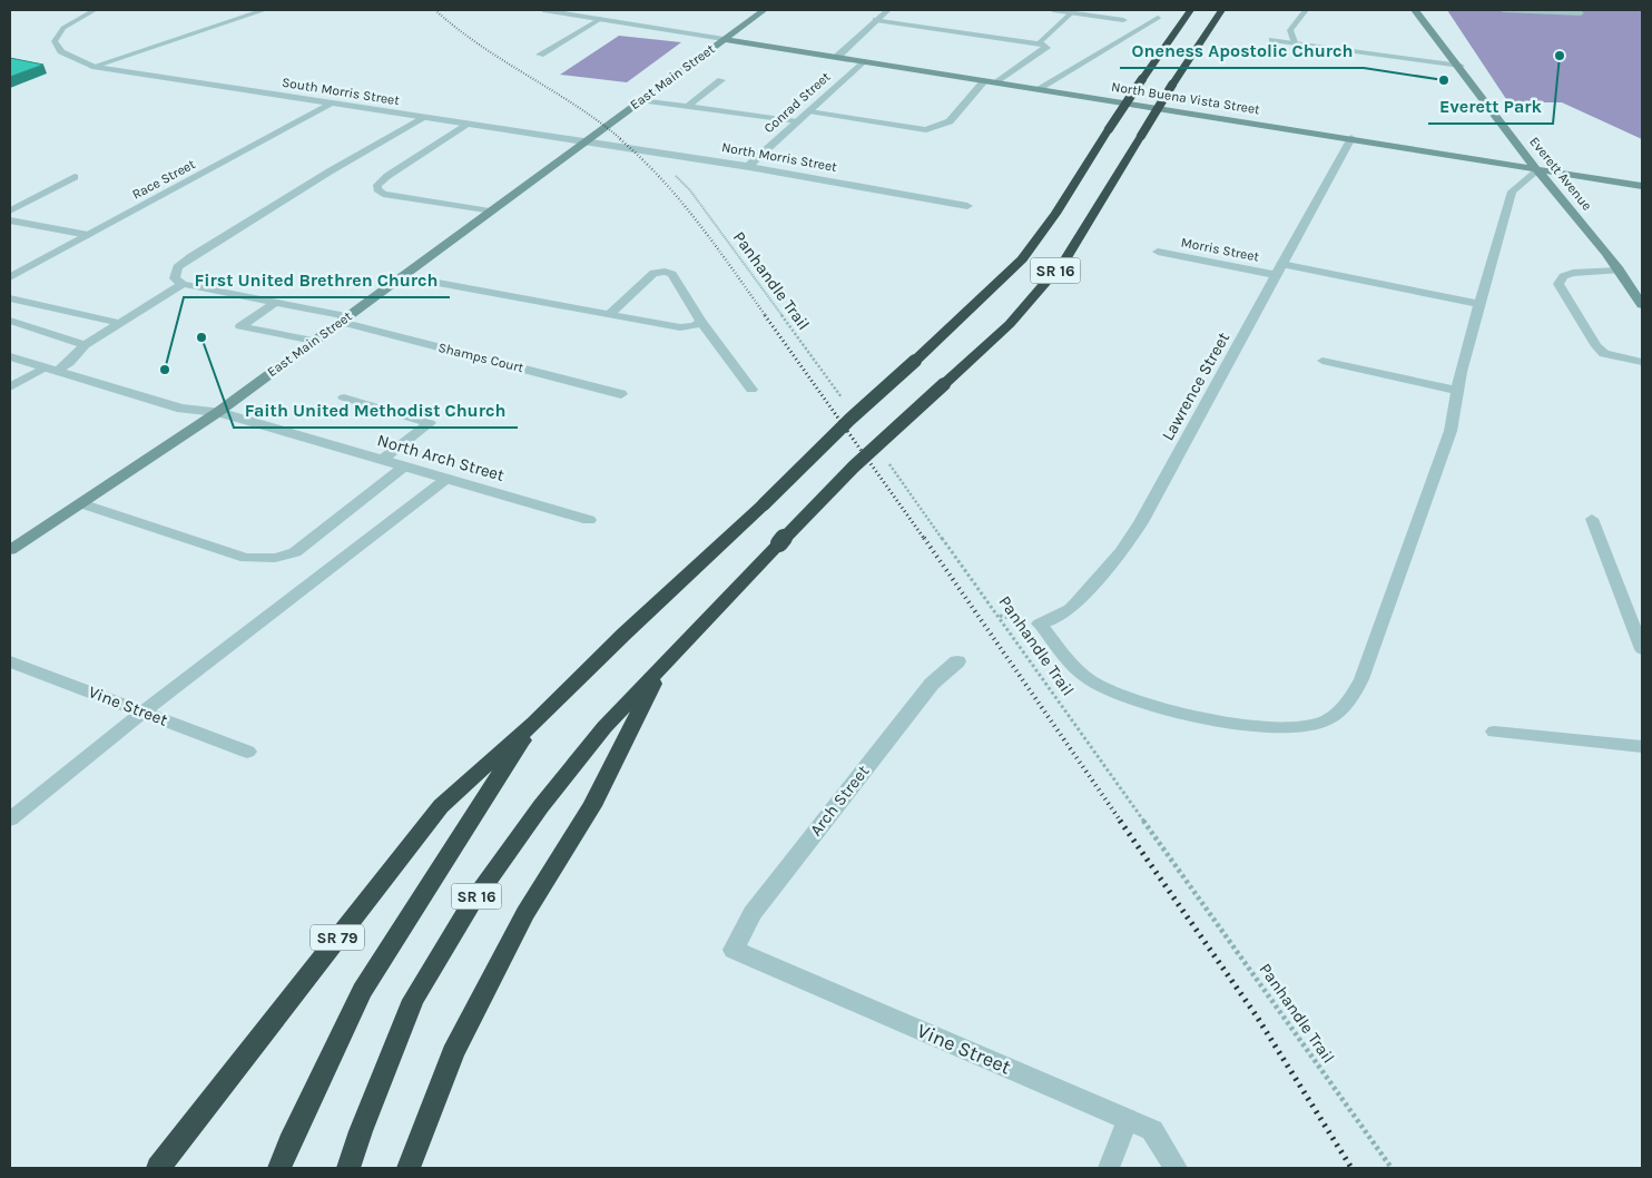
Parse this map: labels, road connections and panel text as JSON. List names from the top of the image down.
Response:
{
  "streets": {
    "highway": ["SR 16", "SR 79"],
    "street": [
      "East Main Street",
      "South Morris Street",
      "North Buena Vista Street",
      "Conrad Street",
      "North Morris Street",
      "Everett Avenue",
      "Race Street",
      "Morris Street",
      "Shamps Court",
      "Lawrence Street",
      "North Arch Street",
      "Vine Street",
      "Arch Street"
    ],
    "path": ["Panhandle Trail"]
  },
  "crossings": [
    ["East Main Street", "South Morris Street"],
    ["East Main Street", "North Buena Vista Street"],
    ["East Main Street", "North Morris Street"],
    ["East Main Street", "Shamps Court"],
    ["East Main Street", "North Arch Street"],
    ["South Morris Street", "North Morris Street"],
    ["South Morris Street", "Race Street"],
    ["North Buena Vista Street", "Conrad Street"],
    ["North Buena Vista Street", "Everett Avenue"],
    ["North Buena Vista Street", "Lawrence Street"],
    ["Conrad Street", "North Morris Street"],
    ["North Morris Street", "Panhandle Trail"],
    ["Morris Street", "Lawrence Street"],
    ["SR 16", "SR 79"],
    ["Vine Street", "Arch Street"]
  ],
  "places": [
    "Everett Park",
    "Oneness Apostolic Church",
    "Faith United Methodist Church",
    "First United Brethren Church"
  ]
}
